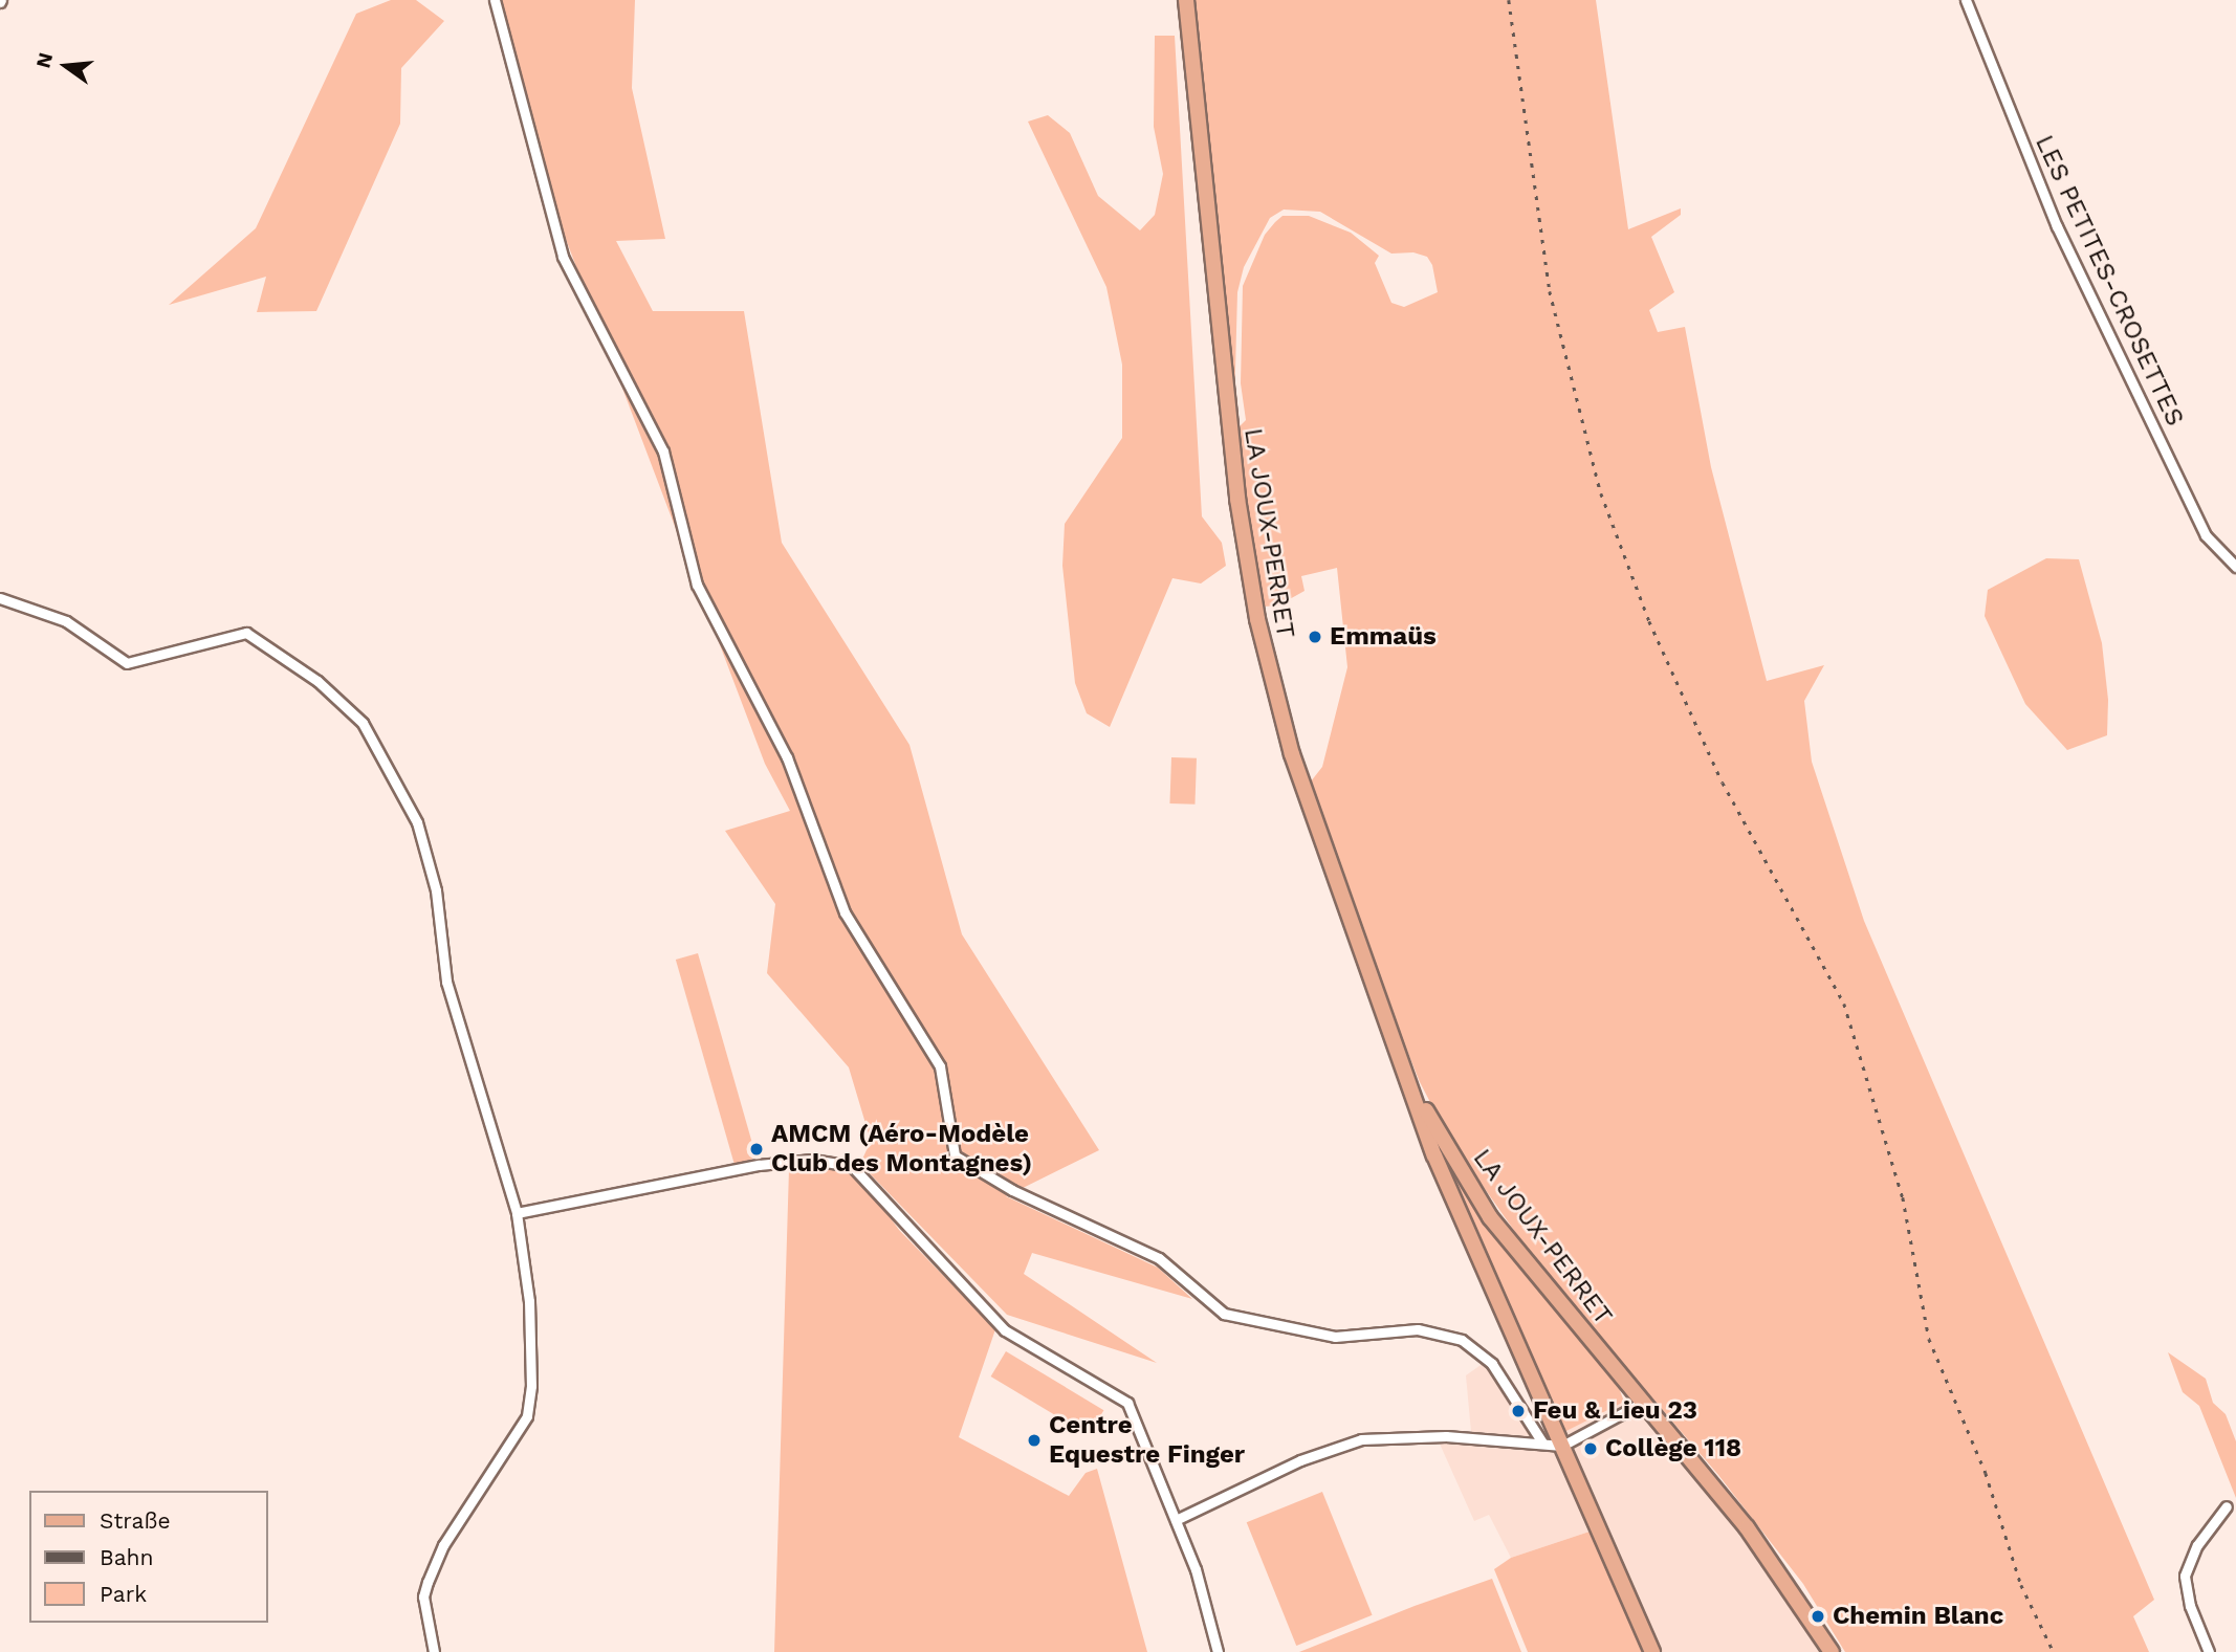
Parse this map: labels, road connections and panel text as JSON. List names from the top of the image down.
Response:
{
  "streets": {
    "main road": ["LA JOUX-PERRET"],
    "street": ["LES PETITES-CROSETTES"]
  },
  "places": [
    "Emmaüs",
    "AMCM (Aéro-Modèle Club des Montagnes)",
    "Feu & Lieu 23",
    "Centre Equestre Finger",
    "Collège 118",
    "Chemin Blanc"
  ],
  "legend": ["Straße", "Bahn", "Park"],
  "north": "left"
}
